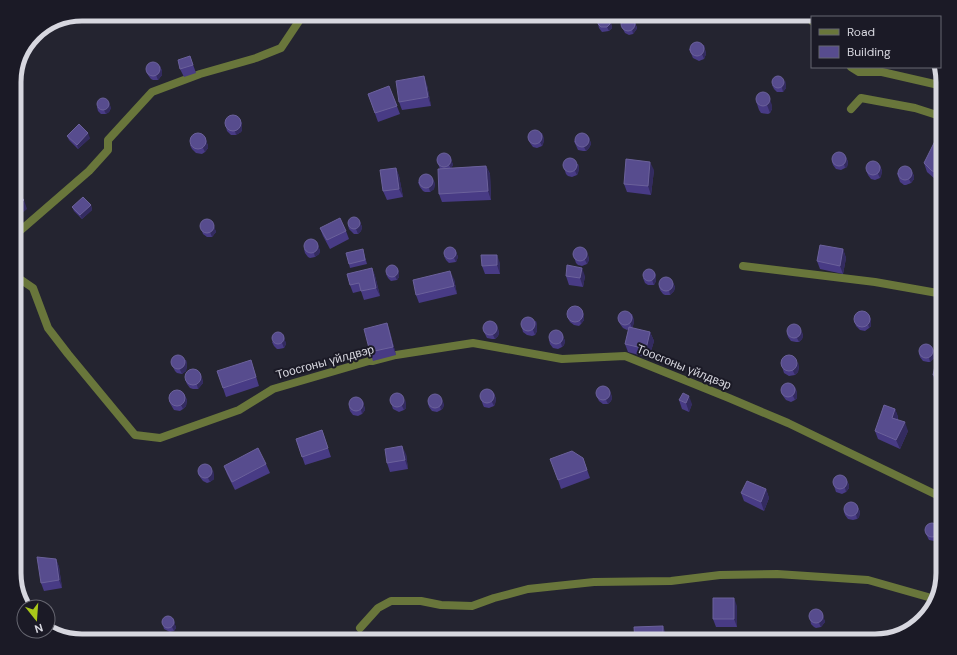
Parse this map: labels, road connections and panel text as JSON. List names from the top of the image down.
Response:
{
  "streets": {
    "street": ["Тоосгоны үйлдвэр"]
  },
  "legend": ["Road", "Building"],
  "north": "bottom"
}
